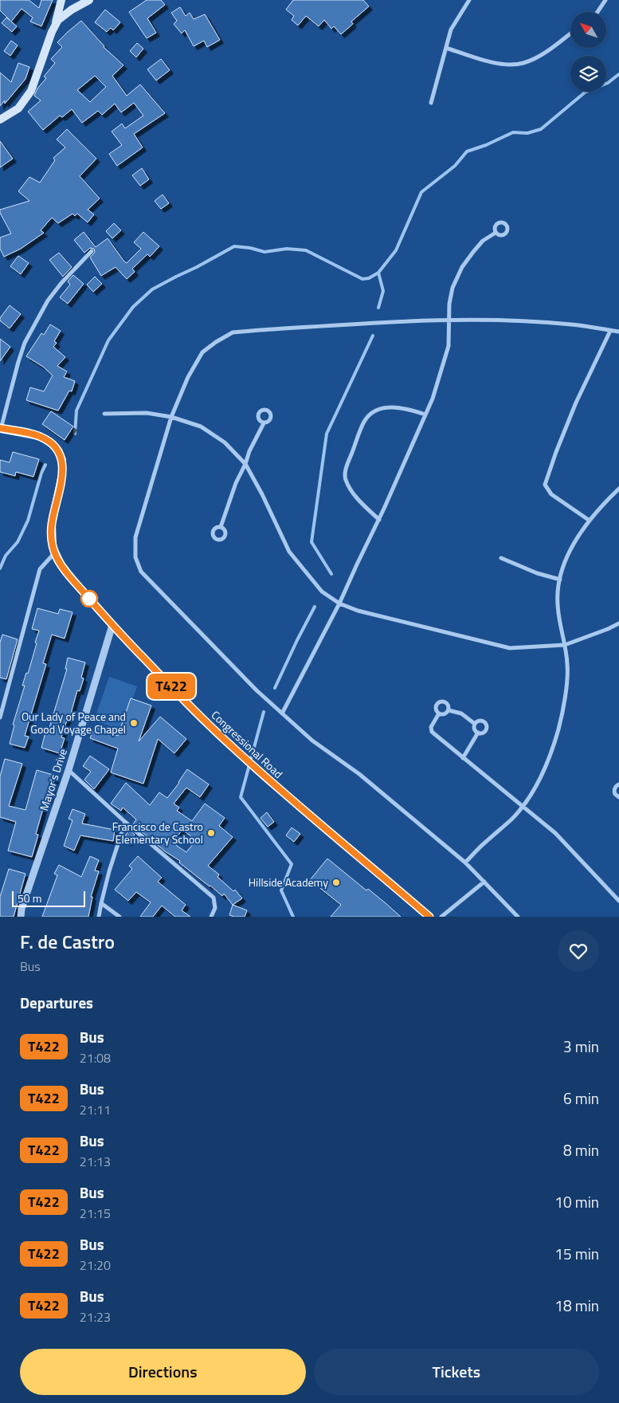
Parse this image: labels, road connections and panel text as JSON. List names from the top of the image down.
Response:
{
  "streets": {
    "main road": ["Congressional Road"],
    "street": ["Mayor's Drive"]
  },
  "crossings": [
    ["Congressional Road", "Mayor's Drive"]
  ],
  "places": ["Our Lady of Peace and Good Voyage Chapel", "Francisco de Castro Elementary School", "Hillside Academy"],
  "lines": ["bus line T422"],
  "scale_bar": "50 m",
  "north": "top left",
  "page": {
    "on_map": "T422",
    "scale": "50 m",
    "heading": [
      ["F. de Castro", "Bus"],
      "Departures"
    ],
    "list": [
      {
        "mark": "T422",
        "name": "Bus",
        "note": "21:08",
        "value": "3 min"
      },
      {
        "mark": "T422",
        "name": "Bus",
        "note": "21:11",
        "value": "6 min"
      },
      {
        "mark": "T422",
        "name": "Bus",
        "note": "21:13",
        "value": "8 min"
      },
      {
        "mark": "T422",
        "name": "Bus",
        "note": "21:15",
        "value": "10 min"
      },
      {
        "mark": "T422",
        "name": "Bus",
        "note": "21:20",
        "value": "15 min"
      },
      {
        "mark": "T422",
        "name": "Bus",
        "note": "21:23",
        "value": "18 min"
      }
    ],
    "buttons": ["Directions", "Tickets"]
  }
}
